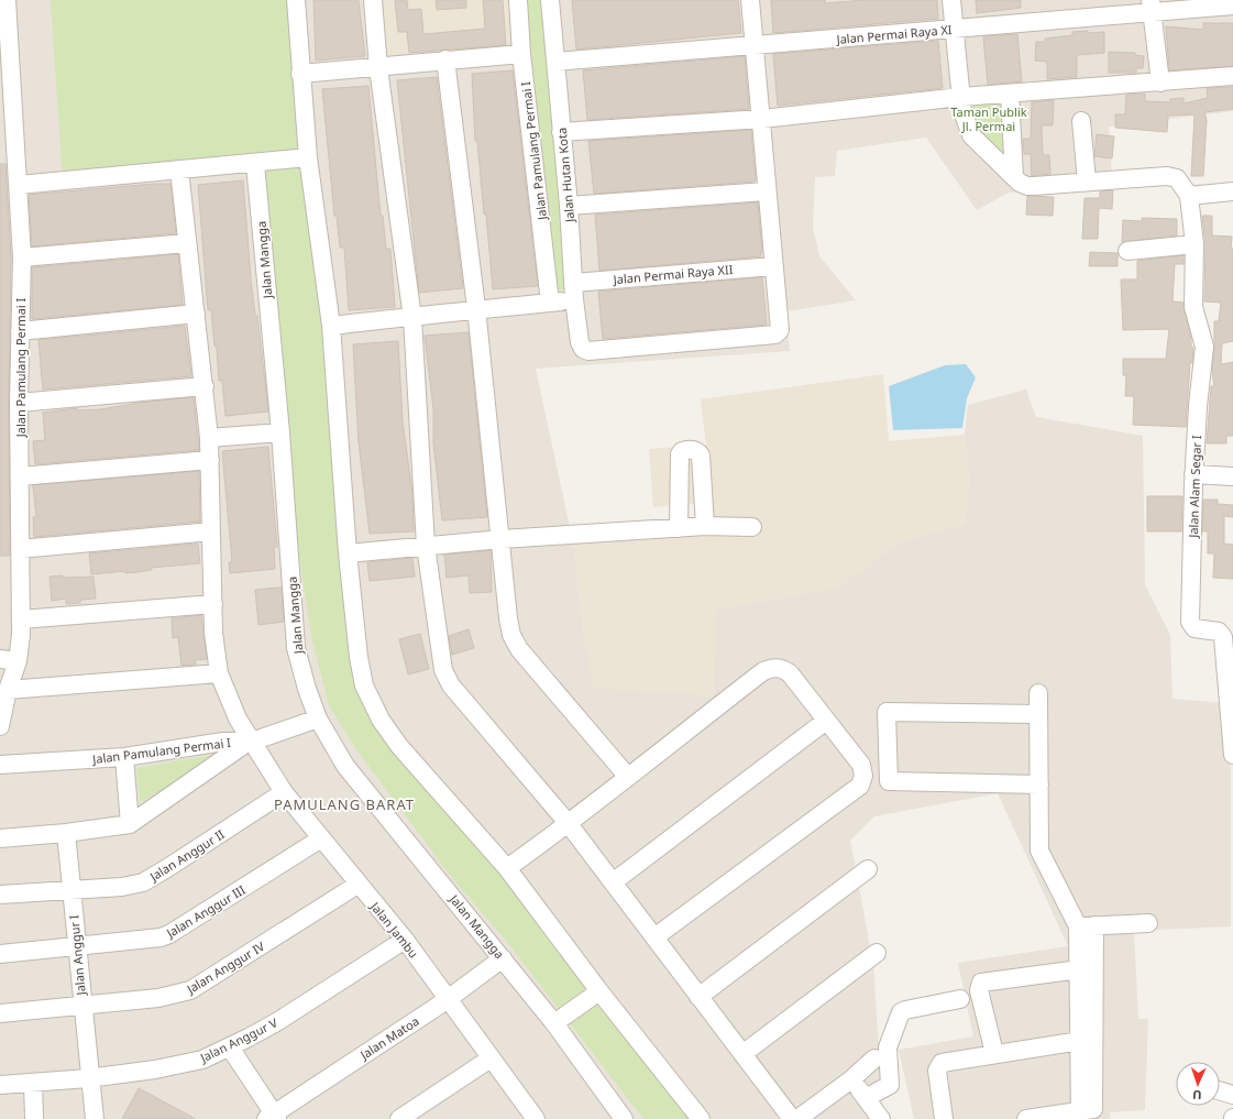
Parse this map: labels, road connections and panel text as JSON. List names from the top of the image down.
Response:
{
  "streets": {
    "street": [
      "Jalan Permai Raya XI",
      "Jalan Pamulang Permai I",
      "Jalan Hutan Kota",
      "Jalan Mangga",
      "Jalan Permai Raya XII",
      "Jalan Alam Segar I",
      "Jalan Anggur II",
      "Jalan Anggur III",
      "Jalan Jambu",
      "Jalan Anggur I",
      "Jalan Anggur IV",
      "Jalan Matoa",
      "Jalan Anggur V"
    ]
  },
  "crossings": [
    ["Jalan Permai Raya XI", "Jalan Hutan Kota"],
    ["Jalan Pamulang Permai I", "Jalan Jambu"],
    ["Jalan Hutan Kota", "Jalan Permai Raya XII"],
    ["Jalan Mangga", "Jalan Matoa"],
    ["Jalan Anggur II", "Jalan Jambu"],
    ["Jalan Anggur II", "Jalan Anggur I"],
    ["Jalan Anggur III", "Jalan Jambu"],
    ["Jalan Anggur III", "Jalan Anggur I"],
    ["Jalan Jambu", "Jalan Anggur IV"],
    ["Jalan Jambu", "Jalan Matoa"],
    ["Jalan Jambu", "Jalan Anggur V"],
    ["Jalan Anggur I", "Jalan Anggur IV"],
    ["Jalan Anggur I", "Jalan Anggur V"]
  ],
  "districts": ["PAMULANG BARAT"],
  "parks": ["Taman Publik Jl. Permai"],
  "north": "bottom"
}
